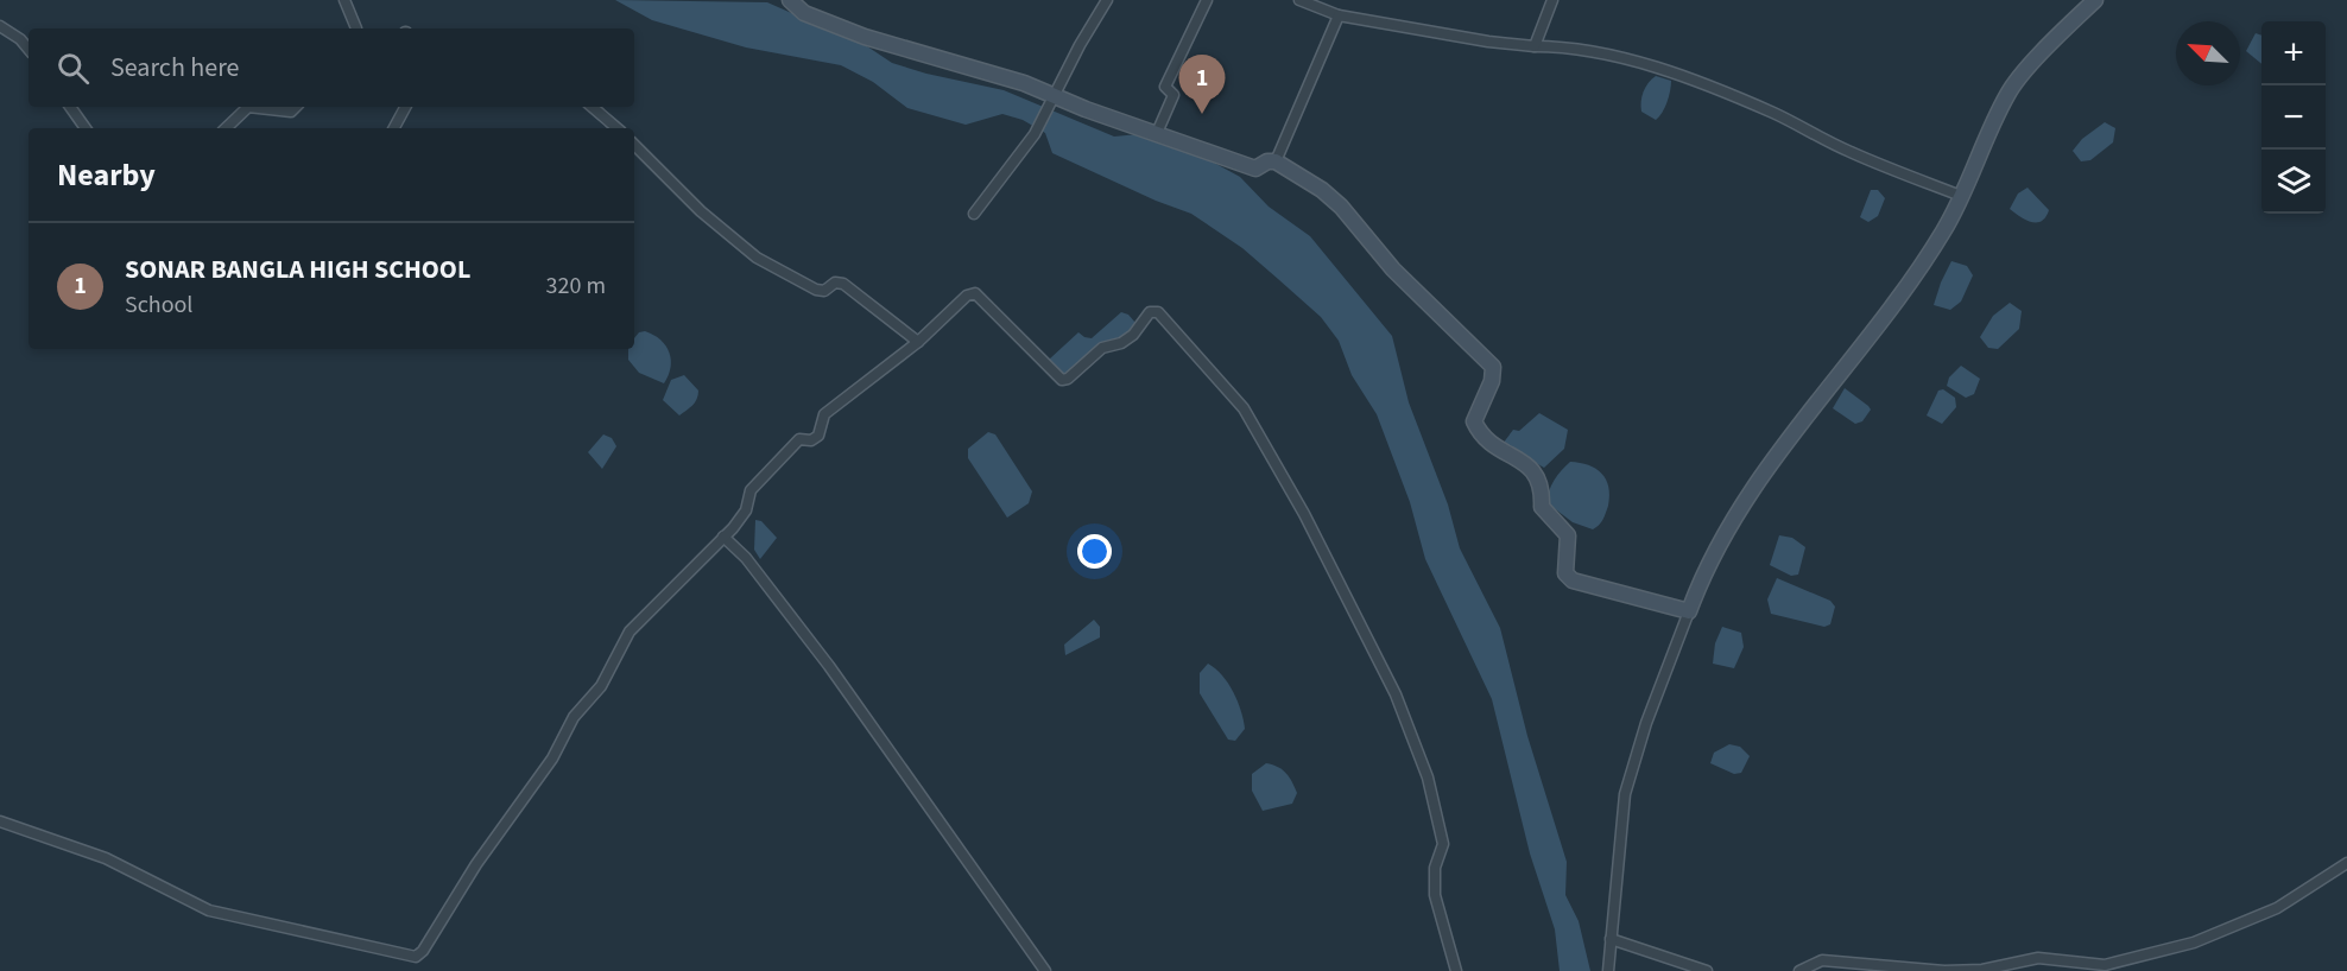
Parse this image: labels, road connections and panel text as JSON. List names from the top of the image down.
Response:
{
  "north": "top left",
  "page": {
    "map_buttons": ["+", "−"],
    "search": "Search here",
    "pins": "1",
    "heading": "Nearby",
    "list": [
      {
        "mark": "1",
        "name": "SONAR BANGLA HIGH SCHOOL",
        "note": "School",
        "value": "320 m"
      }
    ]
  }
}
